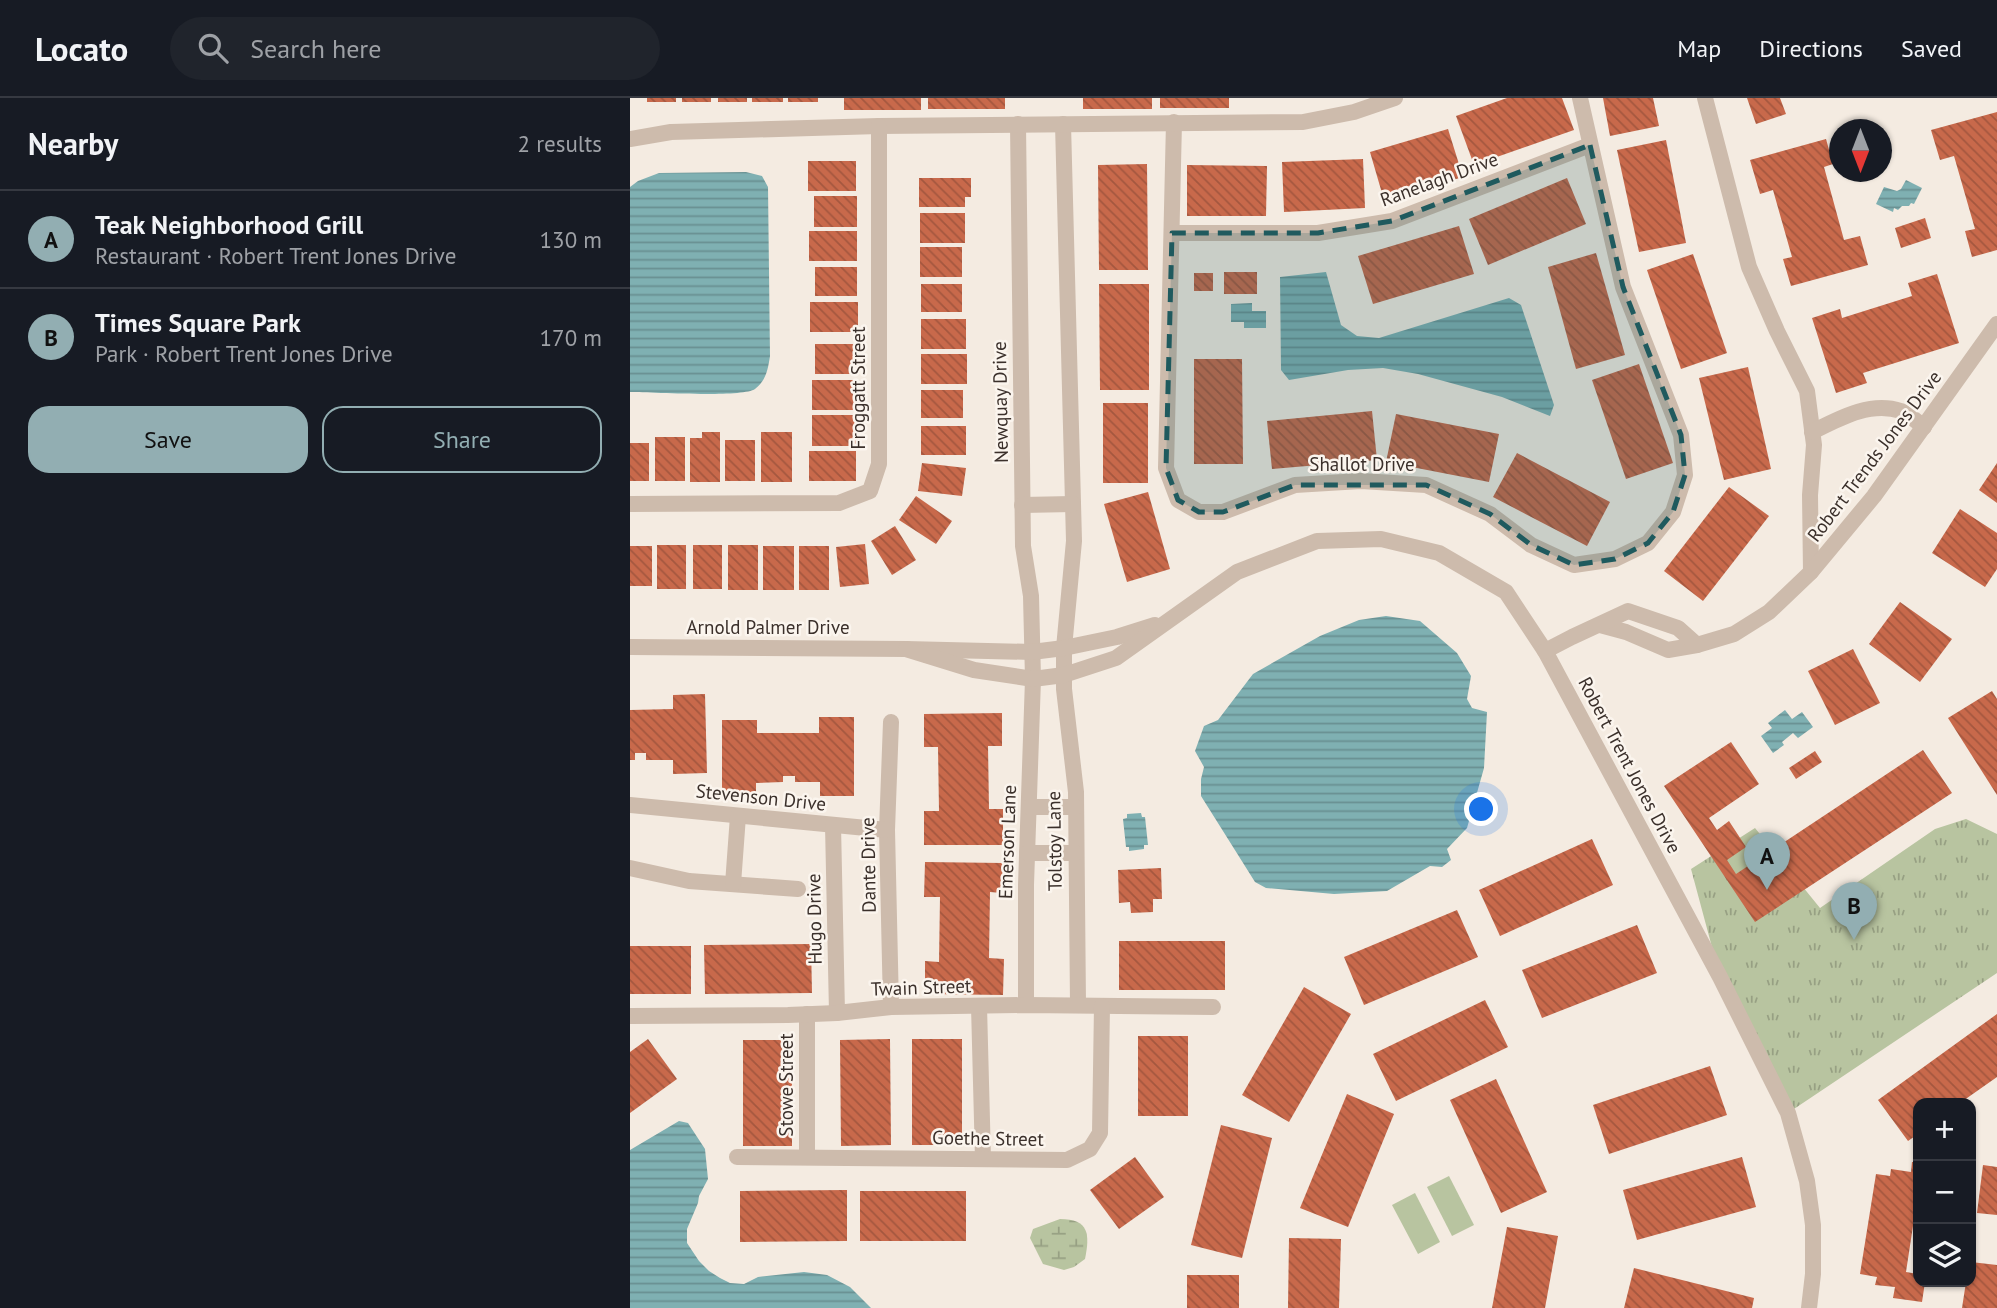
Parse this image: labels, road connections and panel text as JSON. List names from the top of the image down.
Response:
{
  "streets": {
    "street": [
      "Ranelagh Drive",
      "Froggatt Street",
      "Newquay Drive",
      "Robert Trends Jones Drive",
      "Shallot Drive",
      "Arnold Palmer Drive",
      "Robert Trent Jones Drive",
      "Stevenson Drive",
      "Tolstoy Lane",
      "Emerson Lane",
      "Dante Drive",
      "Hugo Drive",
      "Twain Street",
      "Stowe Street",
      "Goethe Street"
    ]
  },
  "crossings": [
    ["Ranelagh Drive", "Shallot Drive"],
    ["Newquay Drive", "Arnold Palmer Drive"],
    ["Newquay Drive", "Robert Trent Jones Drive"],
    ["Newquay Drive", "Emerson Lane"],
    ["Arnold Palmer Drive", "Robert Trent Jones Drive"],
    ["Arnold Palmer Drive", "Emerson Lane"],
    ["Robert Trent Jones Drive", "Tolstoy Lane"],
    ["Robert Trent Jones Drive", "Emerson Lane"],
    ["Stevenson Drive", "Dante Drive"],
    ["Stevenson Drive", "Hugo Drive"],
    ["Tolstoy Lane", "Twain Street"],
    ["Emerson Lane", "Twain Street"],
    ["Dante Drive", "Twain Street"],
    ["Hugo Drive", "Twain Street"],
    ["Twain Street", "Stowe Street"],
    ["Twain Street", "Goethe Street"],
    ["Stowe Street", "Goethe Street"]
  ],
  "north": "bottom",
  "page": {
    "header": "Locato",
    "search": "Search here",
    "nav": ["Map", "Directions", "Saved"],
    "heading": ["Nearby", "2 results"],
    "list": [
      {
        "mark": "A",
        "name": "Teak Neighborhood Grill",
        "note": "Restaurant · Robert Trent Jones Drive",
        "value": "130 m"
      },
      {
        "mark": "B",
        "name": "Times Square Park",
        "note": "Park · Robert Trent Jones Drive",
        "value": "170 m"
      }
    ],
    "buttons": ["Save", "Share"],
    "pins": ["A", "B"],
    "map_buttons": ["+", "−"]
  }
}
